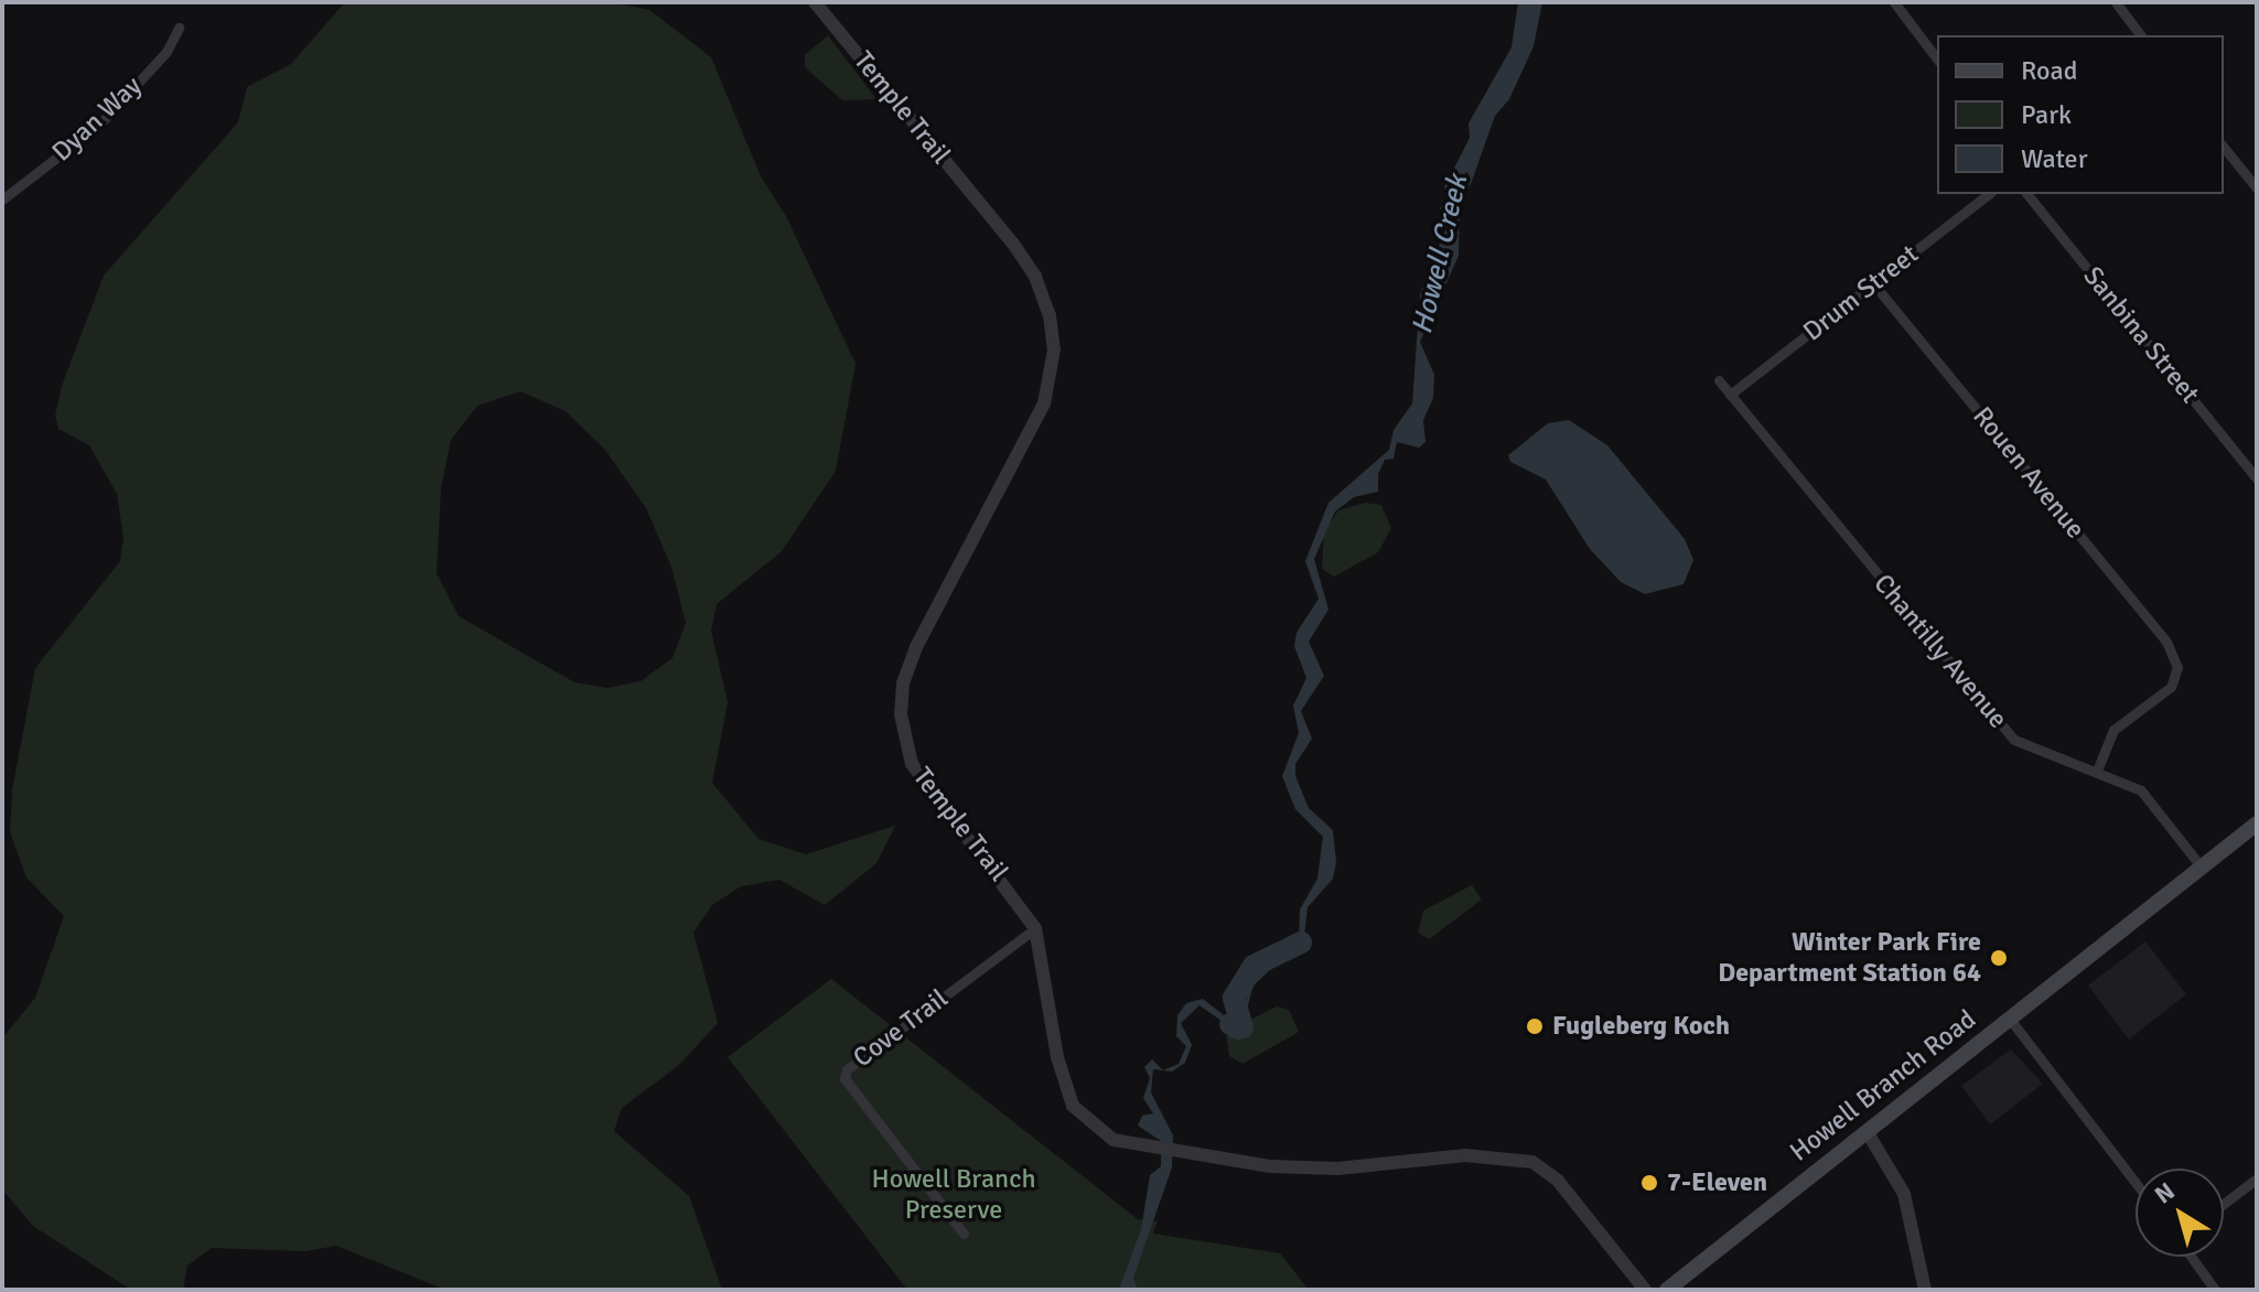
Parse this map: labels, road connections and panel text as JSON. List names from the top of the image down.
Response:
{
  "streets": {
    "main road": ["Howell Branch Road"],
    "street": [
      "Temple Trail",
      "Dyan Way",
      "Drum Street",
      "Sanbina Street",
      "Rouen Avenue",
      "Chantilly Avenue",
      "Cove Trail"
    ]
  },
  "crossings": [
    ["Temple Trail", "Cove Trail"],
    ["Drum Street", "Rouen Avenue"],
    ["Drum Street", "Chantilly Avenue"],
    ["Rouen Avenue", "Chantilly Avenue"],
    ["Chantilly Avenue", "Howell Branch Road"]
  ],
  "water": ["Howell Creek"],
  "parks": ["Howell Branch Preserve"],
  "places": ["Winter Park Fire Department Station 64", "Fugleberg Koch", "7-Eleven"],
  "legend": ["Road", "Park", "Water"],
  "north": "top left"
}
